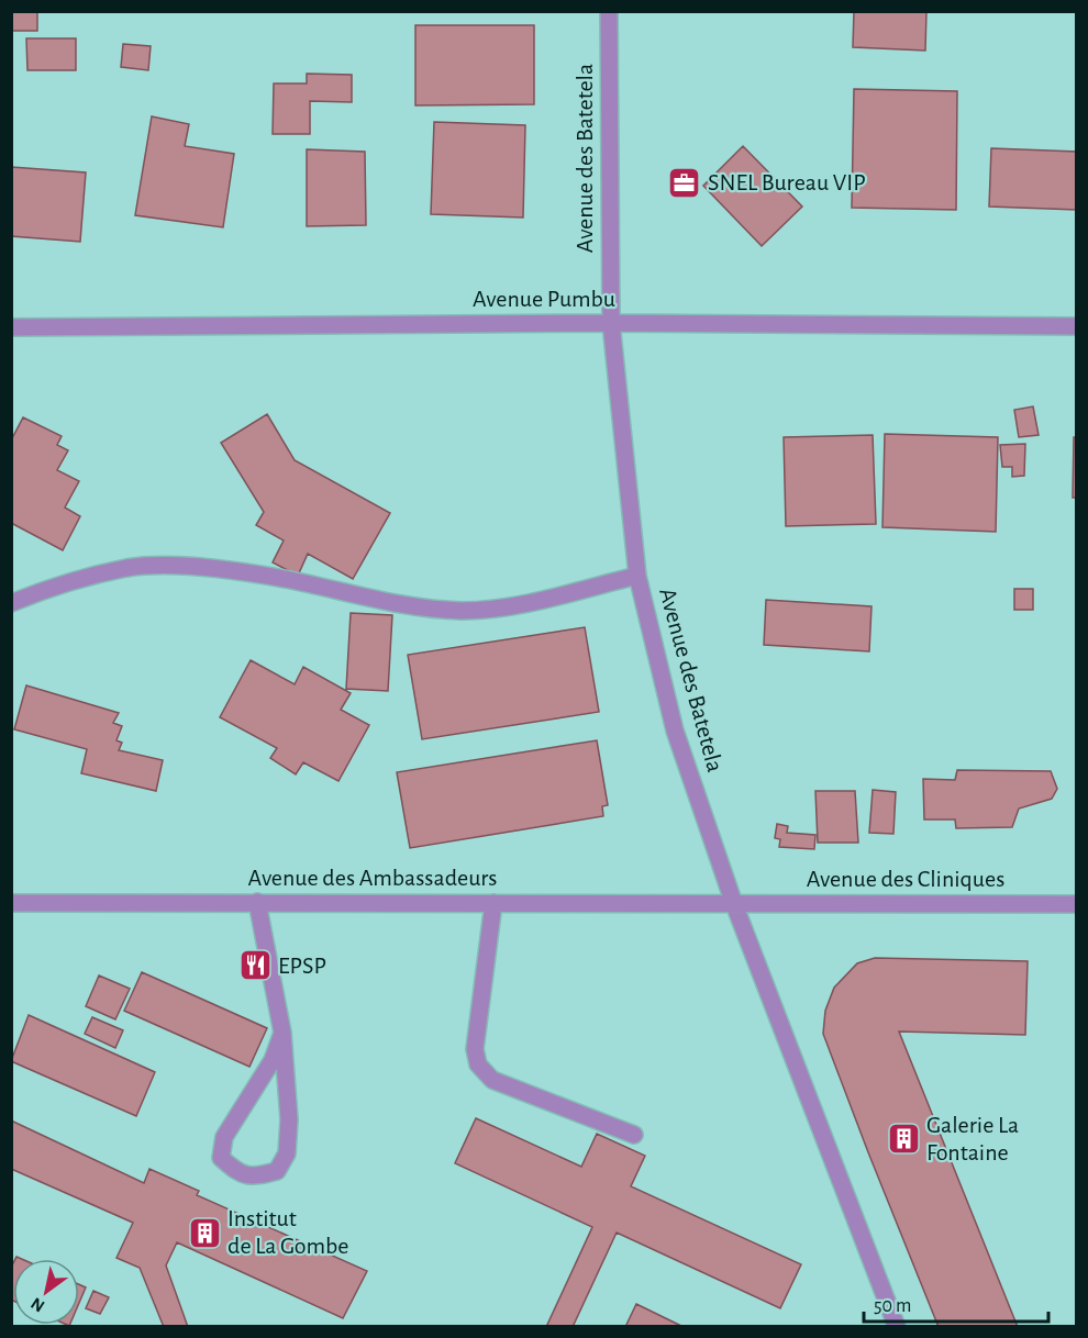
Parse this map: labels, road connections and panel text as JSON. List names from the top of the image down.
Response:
{
  "streets": {
    "street": [
      "Avenue des Batetela",
      "Avenue Pumbu",
      "Avenue des Ambassadeurs",
      "Avenue des Cliniques"
    ]
  },
  "crossings": [
    ["Avenue des Batetela", "Avenue Pumbu"],
    ["Avenue des Batetela", "Avenue des Ambassadeurs"],
    ["Avenue des Batetela", "Avenue des Cliniques"],
    ["Avenue des Ambassadeurs", "Avenue des Cliniques"]
  ],
  "places": {
    "office": ["SNEL Bureau VIP"],
    "restaurant": ["EPSP"],
    "building": ["Galerie La Fontaine", "Institut de La Gombe"]
  },
  "scale_bar": "50 m",
  "north": "bottom left"
}
